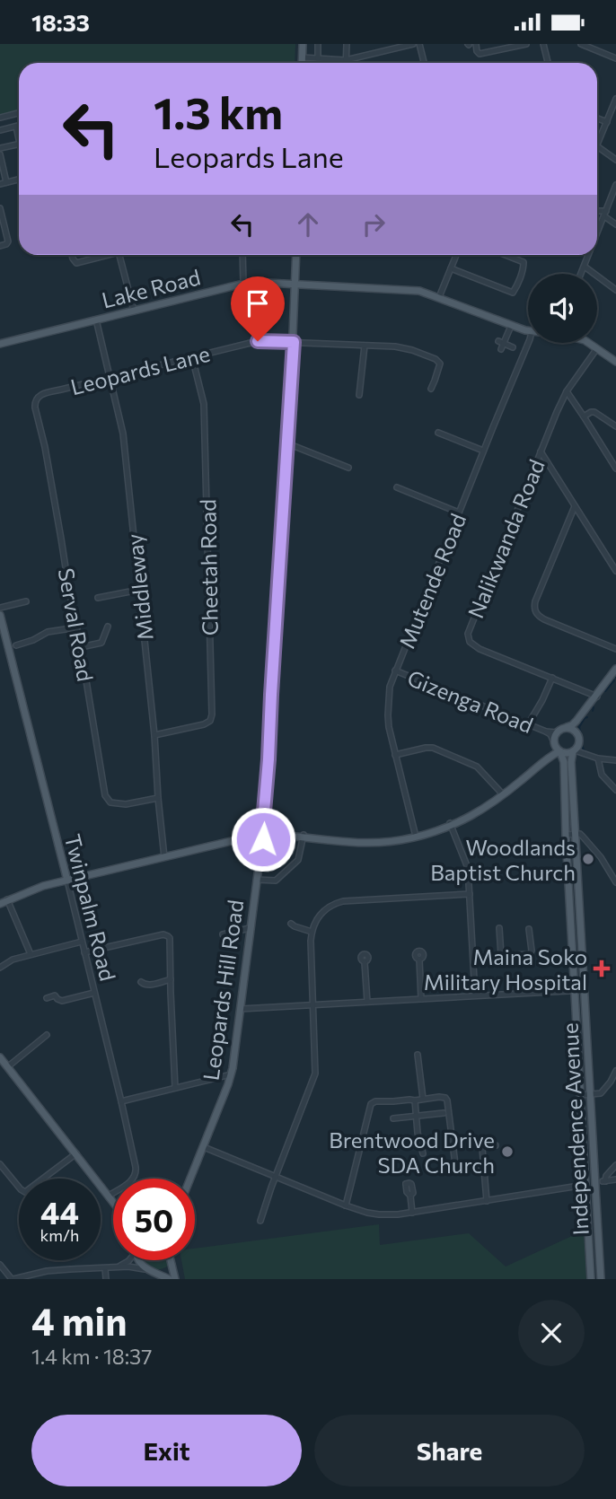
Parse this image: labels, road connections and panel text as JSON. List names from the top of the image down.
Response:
{
  "streets": {
    "main road": [
      "Lake Road",
      "Twinpalm Road",
      "Leopards Hill Road",
      "Independence Avenue"
    ],
    "street": [
      "Leopards Lane",
      "Nalikwanda Road",
      "Cheetah Road",
      "Mutende Road",
      "Middleway",
      "Serval Road",
      "Gizenga Road"
    ]
  },
  "crossings": [
    ["Lake Road", "Nalikwanda Road"],
    ["Lake Road", "Middleway"],
    ["Lake Road", "Leopards Hill Road"],
    ["Leopards Lane", "Cheetah Road"],
    ["Leopards Lane", "Middleway"],
    ["Leopards Lane", "Serval Road"],
    ["Leopards Lane", "Leopards Hill Road"],
    ["Cheetah Road", "Middleway"],
    ["Mutende Road", "Gizenga Road"],
    ["Middleway", "Serval Road"],
    ["Gizenga Road", "Independence Avenue"]
  ],
  "places": {
    "other": ["Woodlands Baptist Church", "Brentwood Drive SDA Church"],
    "health": ["Maina Soko Military Hospital"]
  },
  "page": {
    "status": "18:33",
    "turn": ["1.3 km", "Leopards Lane"],
    "speed": "44 km/h",
    "limit": "50",
    "heading": ["4 min", "1.4 km · 18:37"],
    "buttons": ["Exit", "Share"]
  }
}
